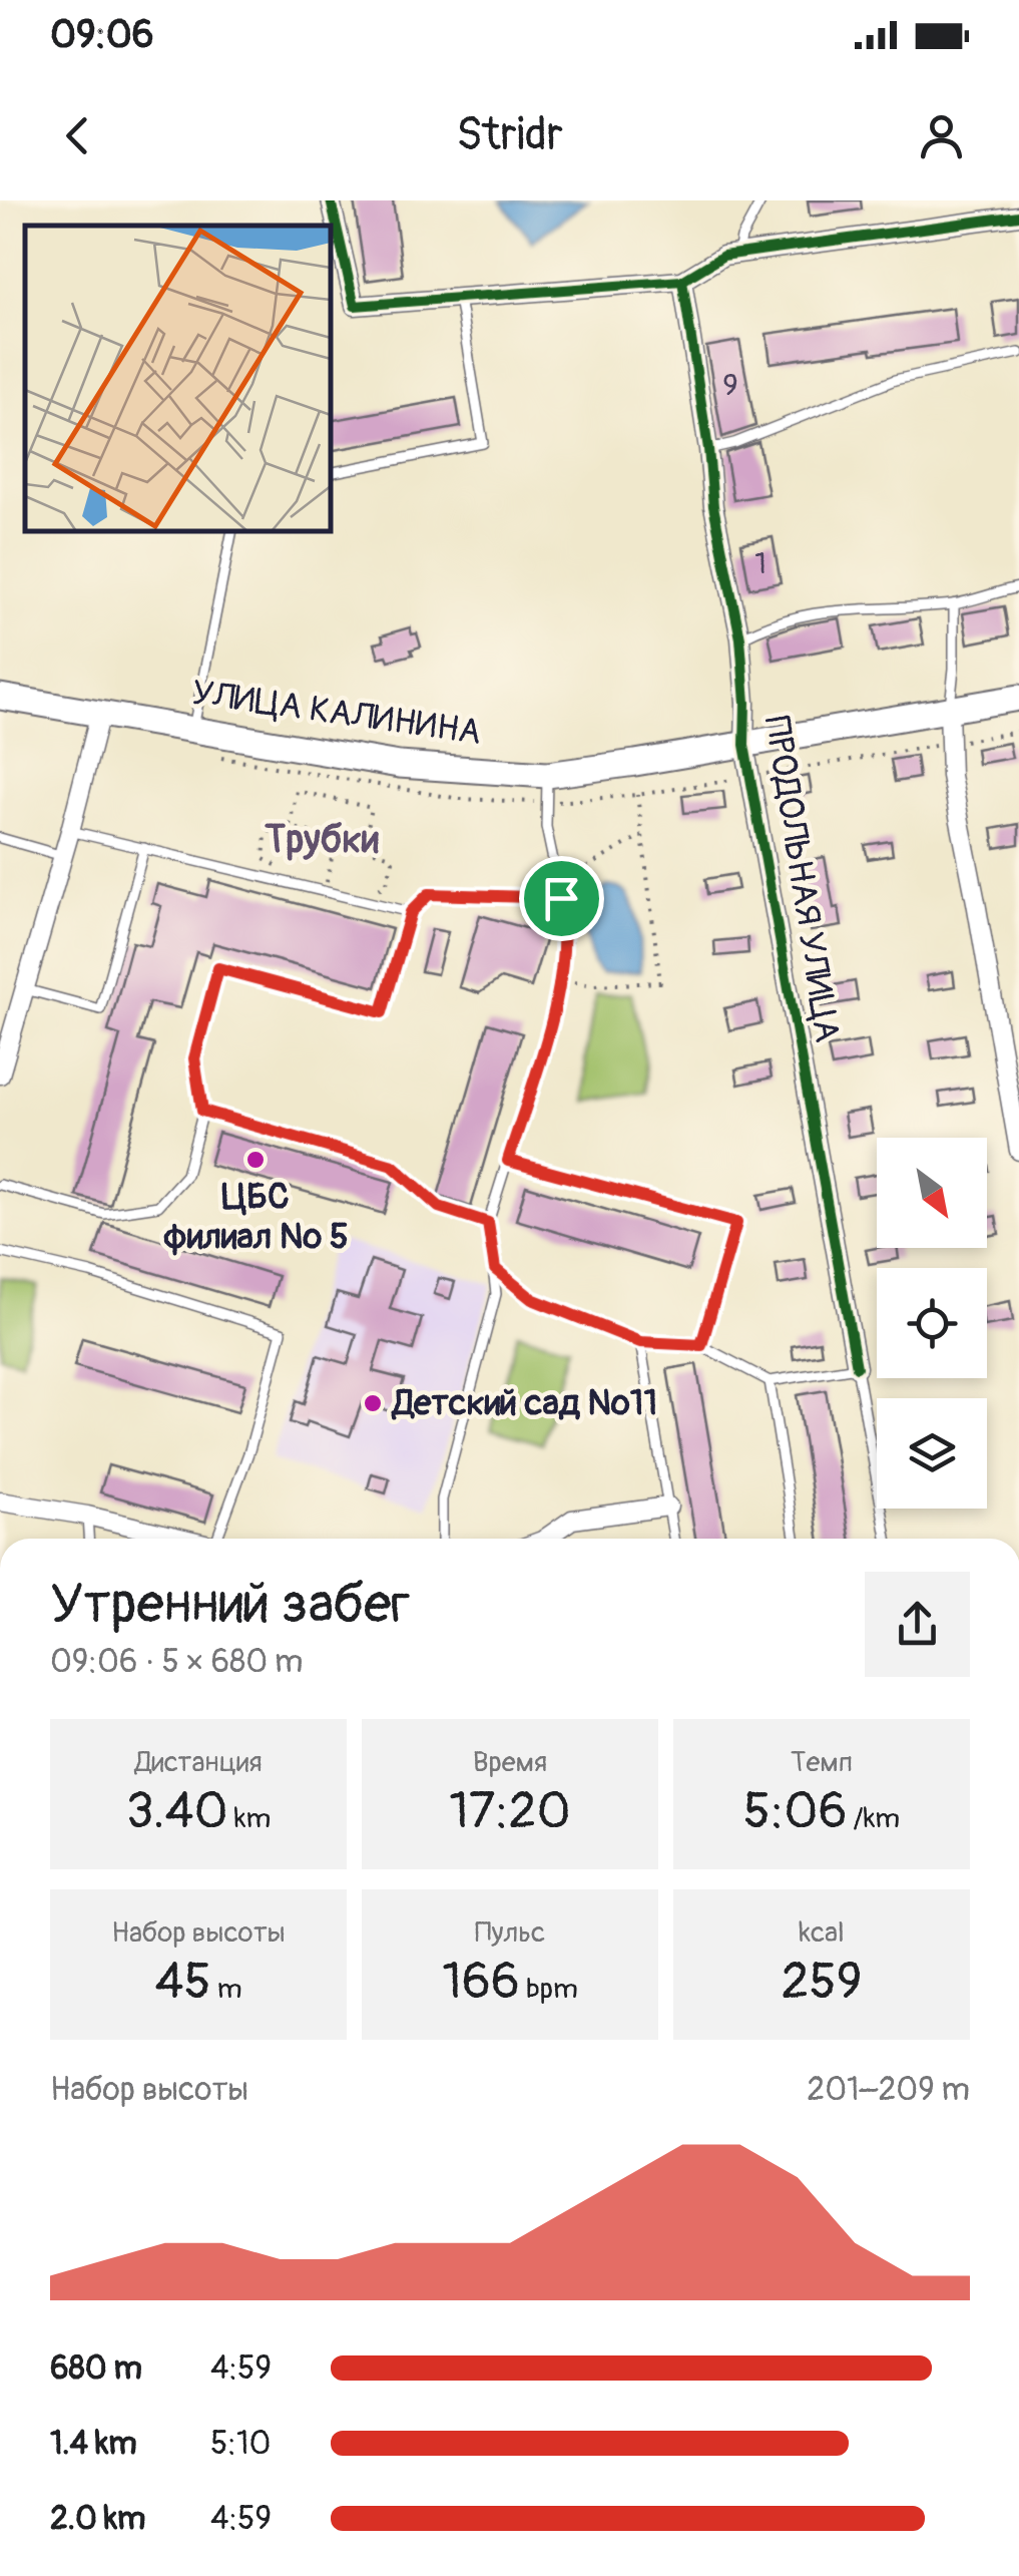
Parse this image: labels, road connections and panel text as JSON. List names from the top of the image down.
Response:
{
  "streets": {
    "main road": ["УЛИЦА КАЛИНИНА"],
    "street": ["ПРОДОЛЬНАЯ УЛИЦА"]
  },
  "crossings": [
    ["УЛИЦА КАЛИНИНА", "ПРОДОЛЬНАЯ УЛИЦА"]
  ],
  "districts": ["Трубки"],
  "places": ["ЦБС филиал № 5", "Детский сад №11"],
  "house_numbers": ["9", "1"],
  "north": "bottom right",
  "page": {
    "status": "09:06",
    "header": "Stridr",
    "heading": ["Утренний забег", "09:06 · 5 × 680 m"],
    "stats": [
      ["Дистанция", "3.40 km"],
      ["Время", "17:20"],
      ["Темп", "5:06 /km"],
      ["Набор высоты", "45 m"],
      ["Пульс", "166 bpm"],
      ["kcal", "259"]
    ],
    "chart": ["Набор высоты", "201–209 m"],
    "list": [
      {
        "name": "680 m",
        "note": "4:59"
      },
      {
        "name": "1.4 km",
        "note": "5:10"
      },
      {
        "name": "2.0 km",
        "note": "4:59"
      }
    ]
  }
}
